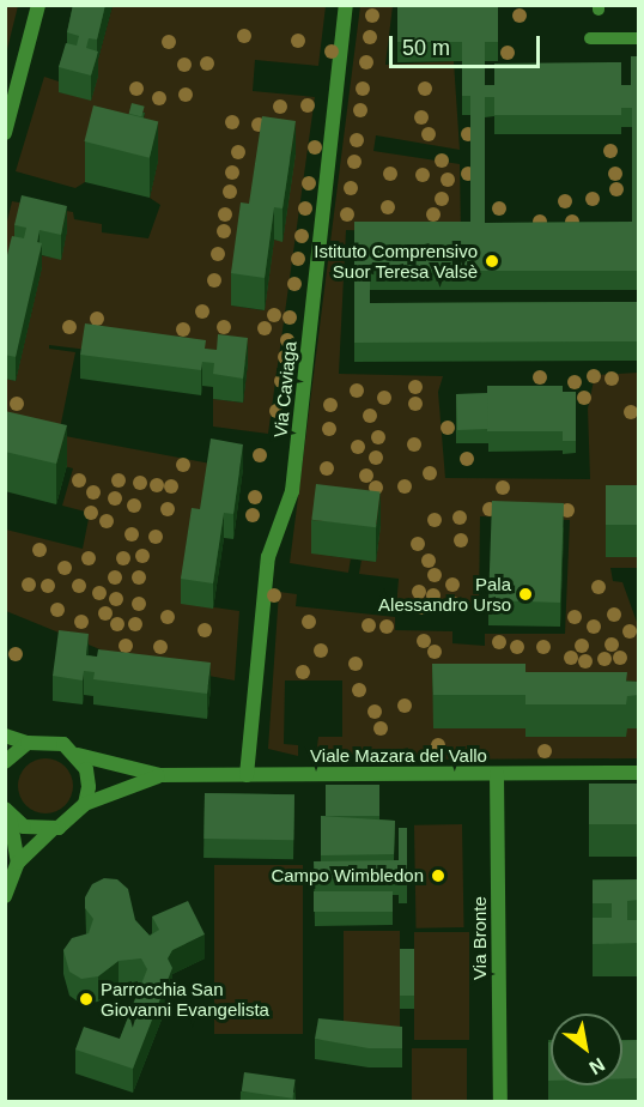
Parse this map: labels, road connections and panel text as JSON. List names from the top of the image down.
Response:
{
  "streets": {
    "street": ["Via Caviaga", "Viale Mazara del Vallo", "Via Bronte"]
  },
  "crossings": [
    ["Via Caviaga", "Viale Mazara del Vallo"],
    ["Viale Mazara del Vallo", "Via Bronte"]
  ],
  "places": [
    "Istituto Comprensivo Suor Teresa Valsè",
    "Pala Alessandro Urso",
    "Campo Wimbledon",
    "Parrocchia San Giovanni Evangelista"
  ],
  "scale_bar": "50 m",
  "north": "bottom right"
}
